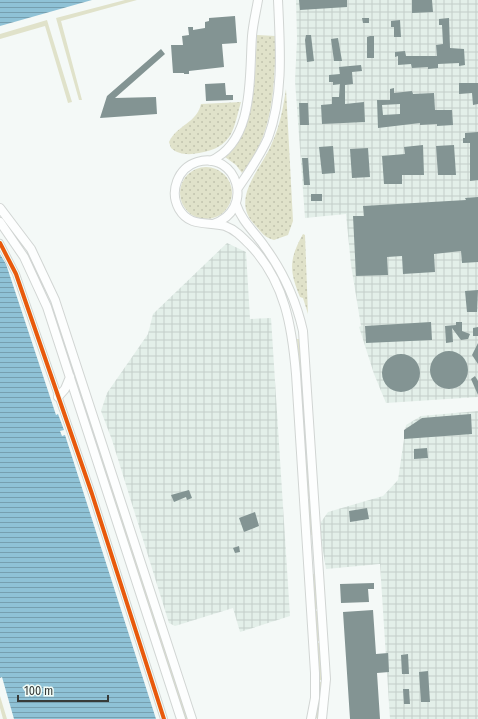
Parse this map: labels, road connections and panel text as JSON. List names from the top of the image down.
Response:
{
  "scale_bar": "100 m"
}
